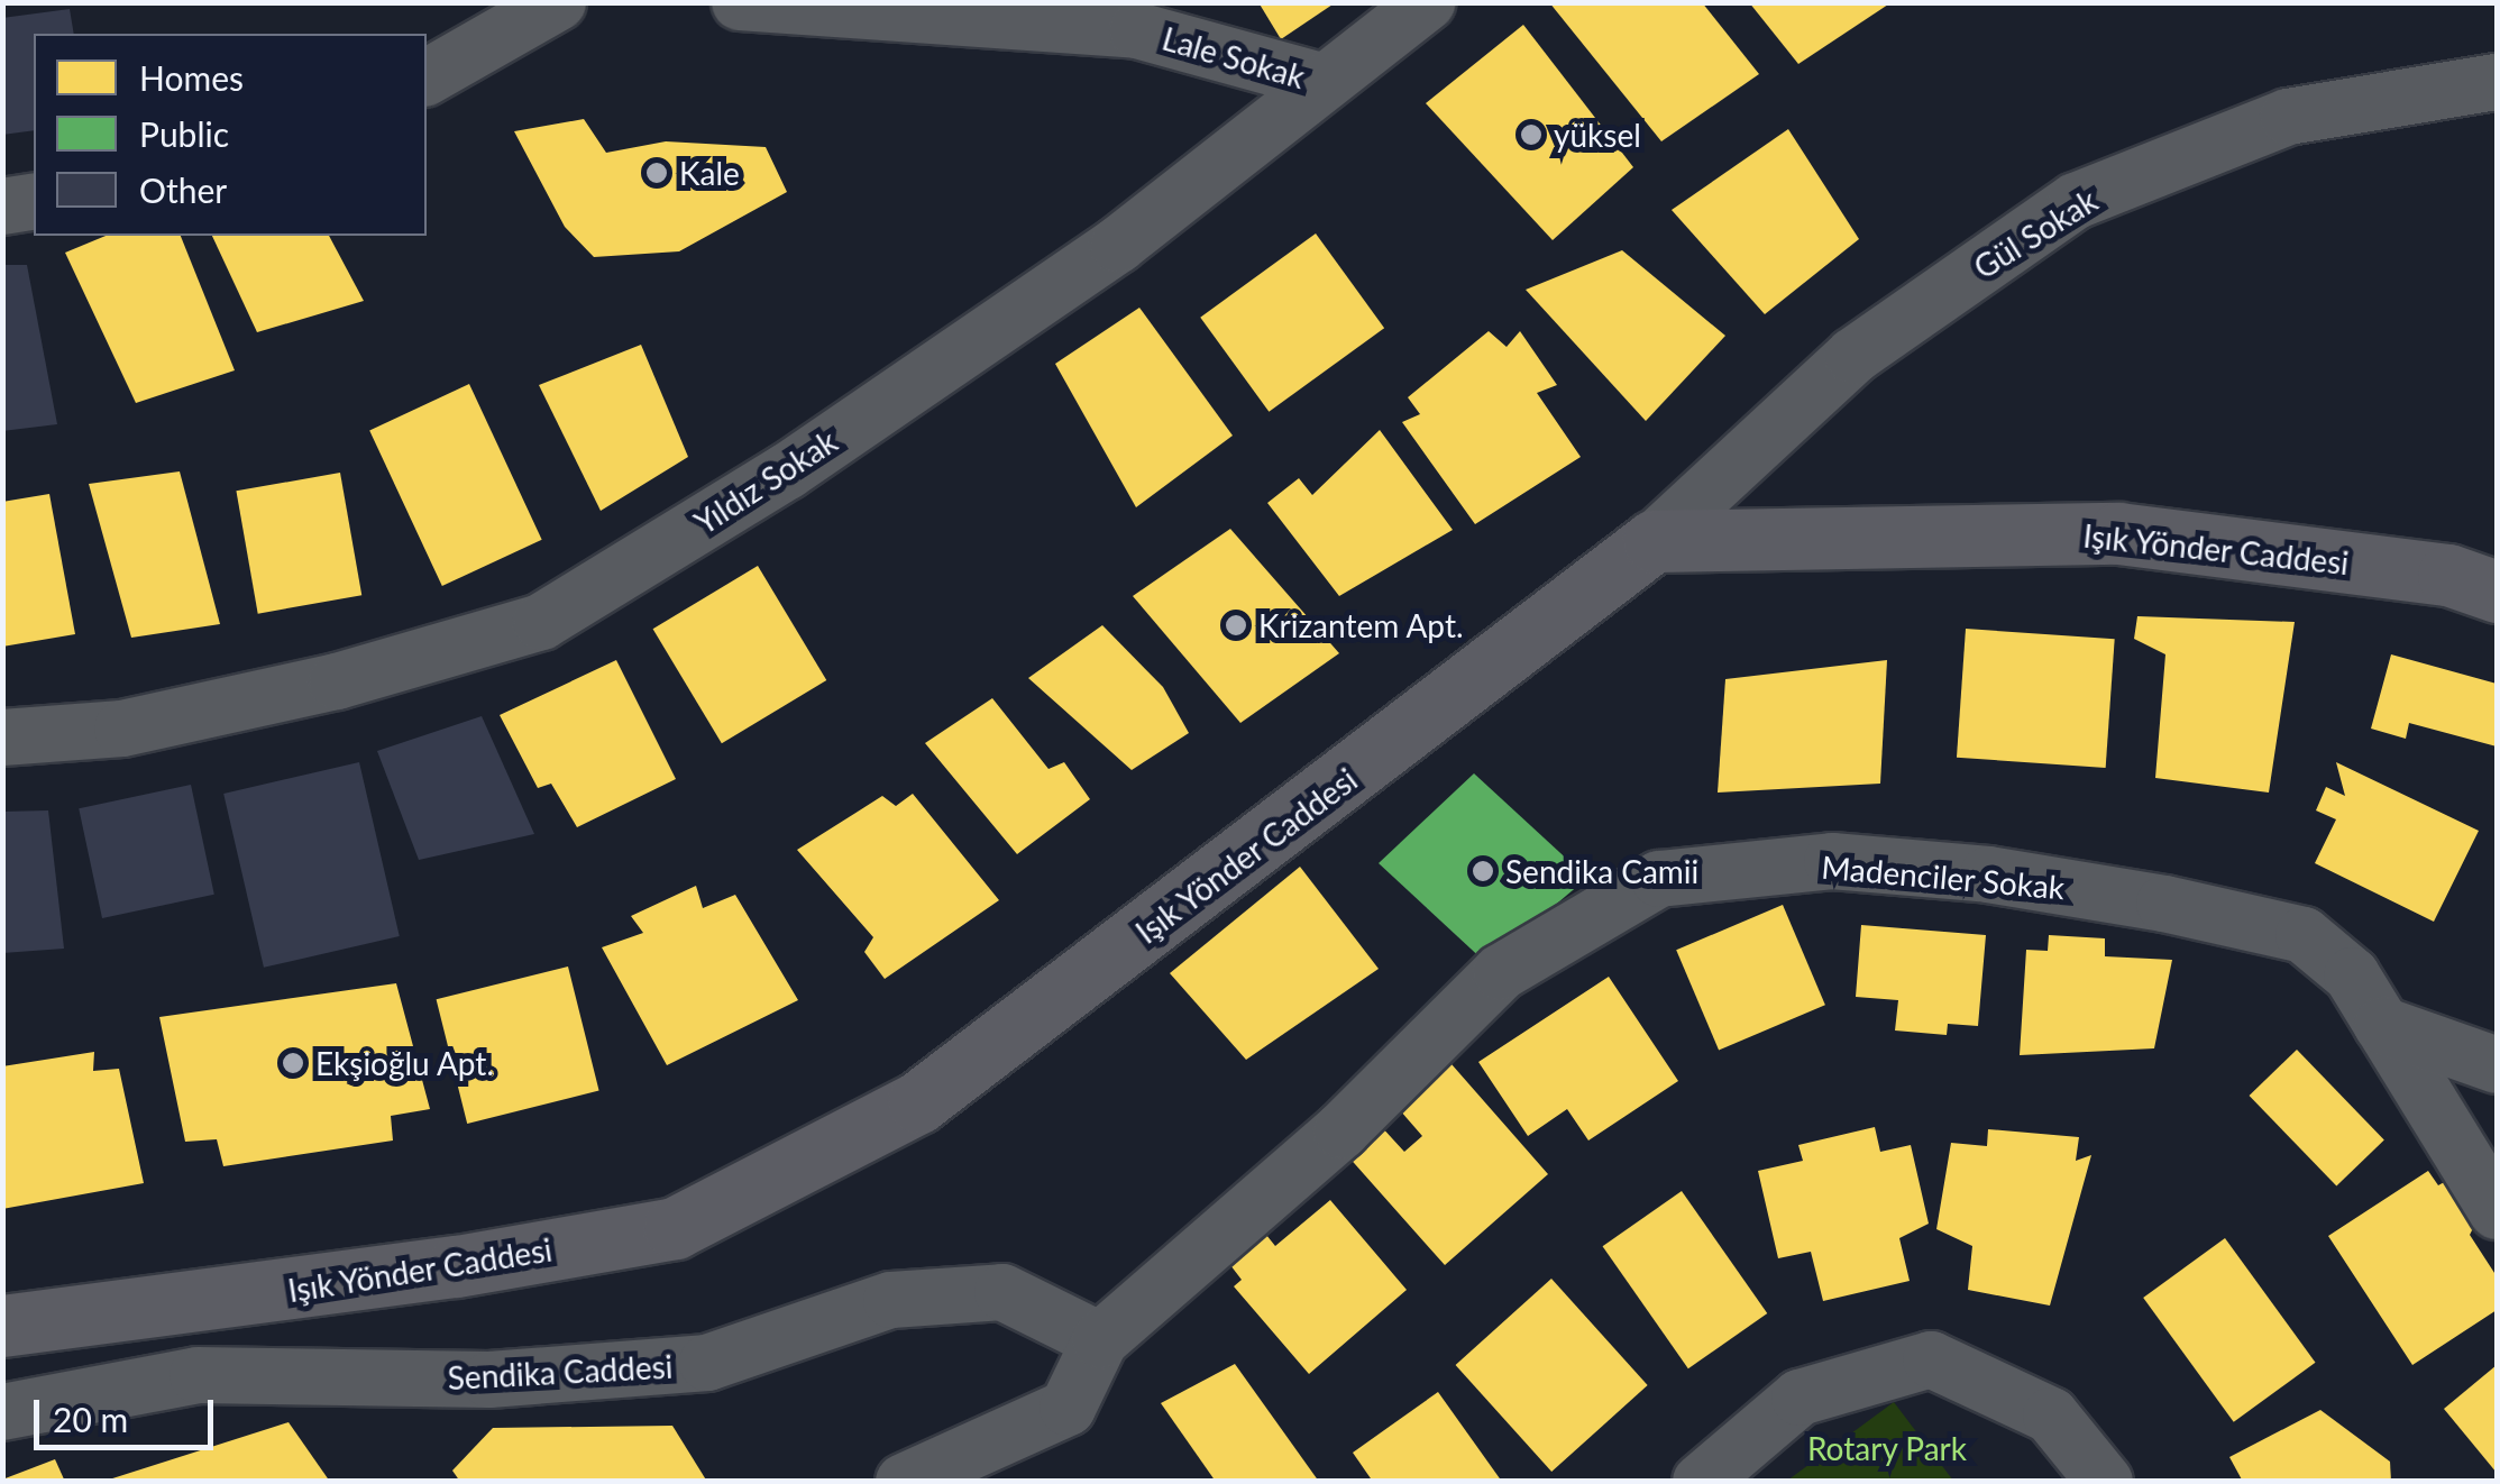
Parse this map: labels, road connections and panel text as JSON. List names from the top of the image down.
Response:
{
  "streets": {
    "street": [
      "Lale Sokak",
      "Gül Sokak",
      "Yıldız Sokak",
      "Işık Yönder Caddesi",
      "Madenciler Sokak",
      "Sendika Caddesi"
    ]
  },
  "crossings": [
    ["Lale Sokak", "Yıldız Sokak"],
    ["Gül Sokak", "Işık Yönder Caddesi"],
    ["Madenciler Sokak", "Sendika Caddesi"]
  ],
  "parks": ["Rotary Park"],
  "places": [
    "yüksel",
    "Kale",
    "Krizantem Apt.",
    "Sendika Camii",
    "Ekşioğlu Apt."
  ],
  "legend": ["Homes", "Public", "Other"],
  "scale_bar": "20 m"
}
